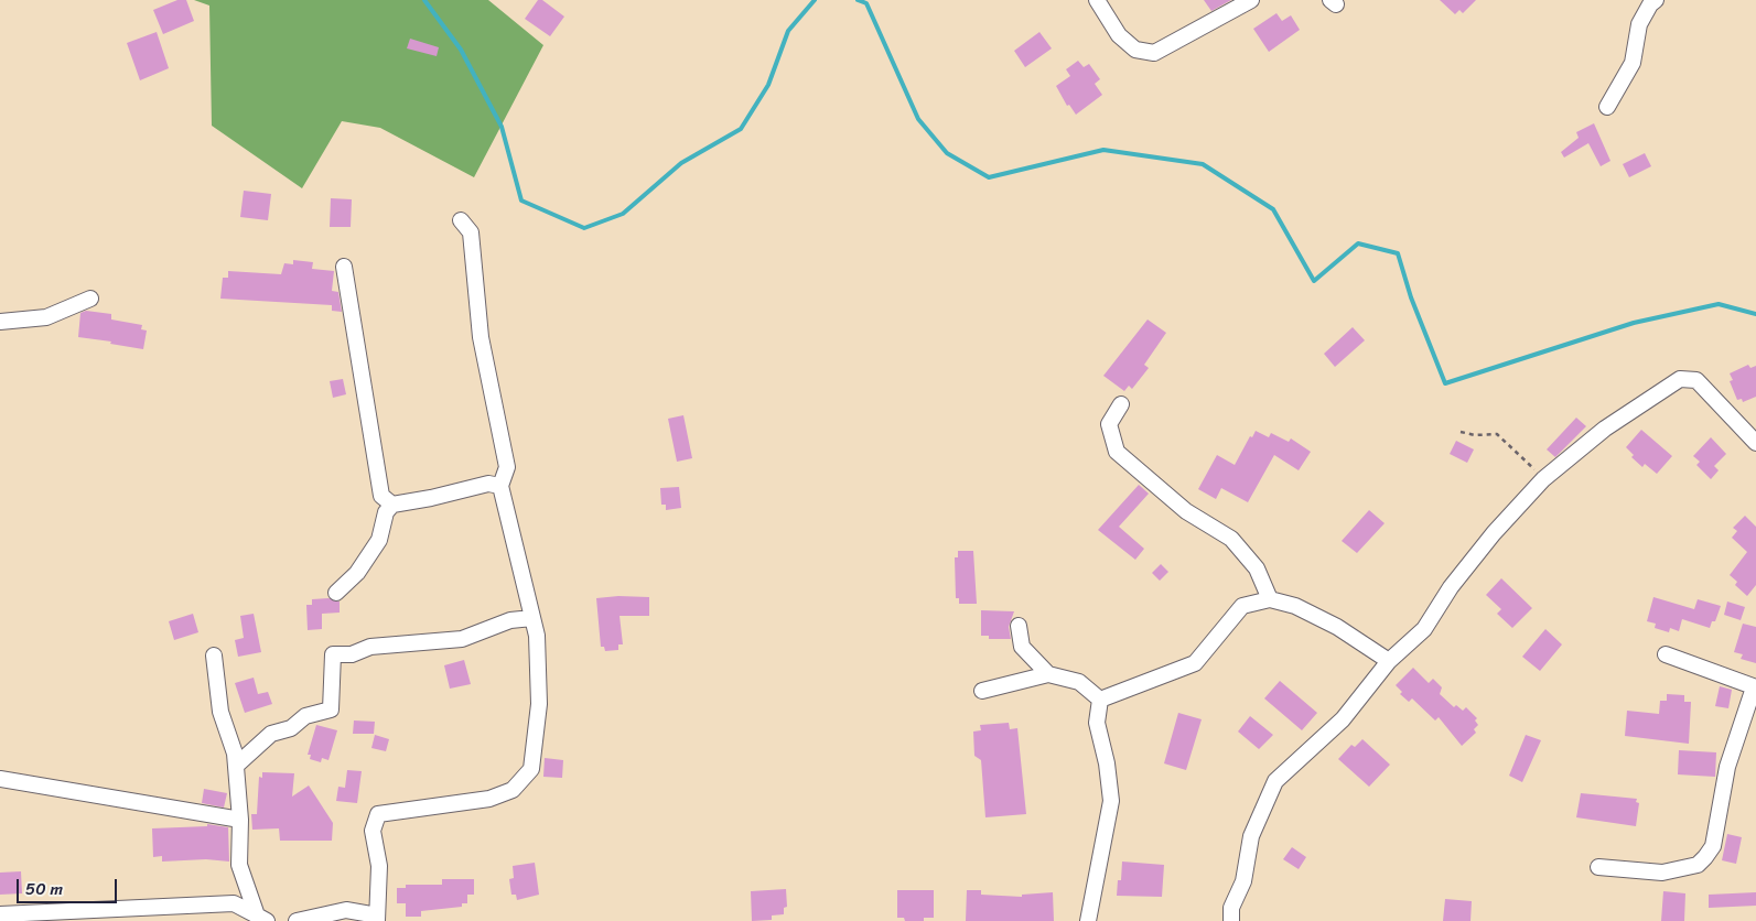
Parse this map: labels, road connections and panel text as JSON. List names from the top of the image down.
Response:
{
  "scale_bar": "50 m"
}
